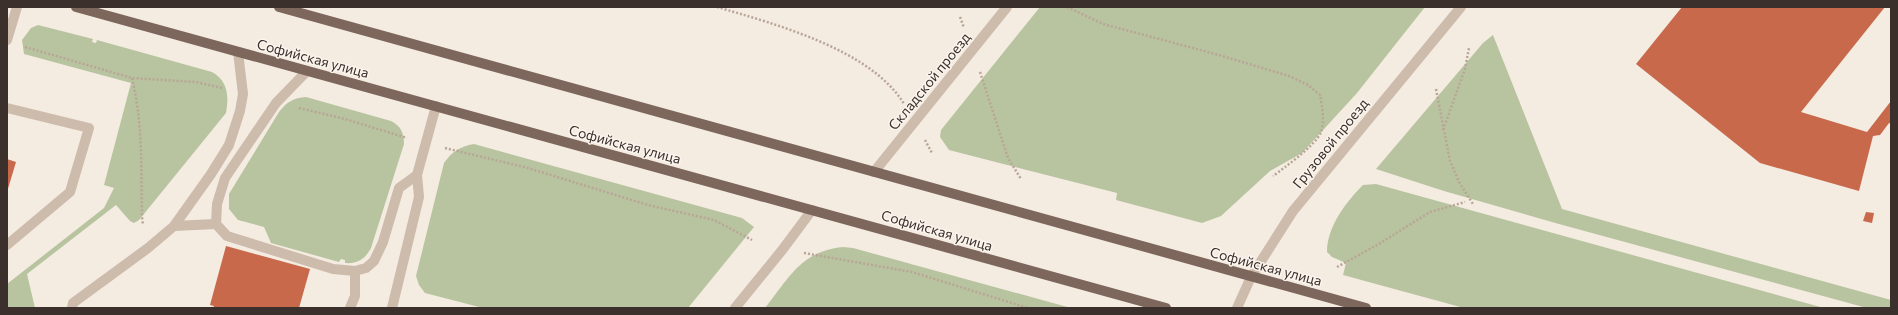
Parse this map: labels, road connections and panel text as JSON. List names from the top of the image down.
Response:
{
  "streets": {
    "main road": ["Софийская улица"],
    "street": ["Складской проезд", "Грузовой проезд"]
  },
  "crossings": [
    ["Софийская улица", "Складской проезд"],
    ["Софийская улица", "Грузовой проезд"]
  ]
}
